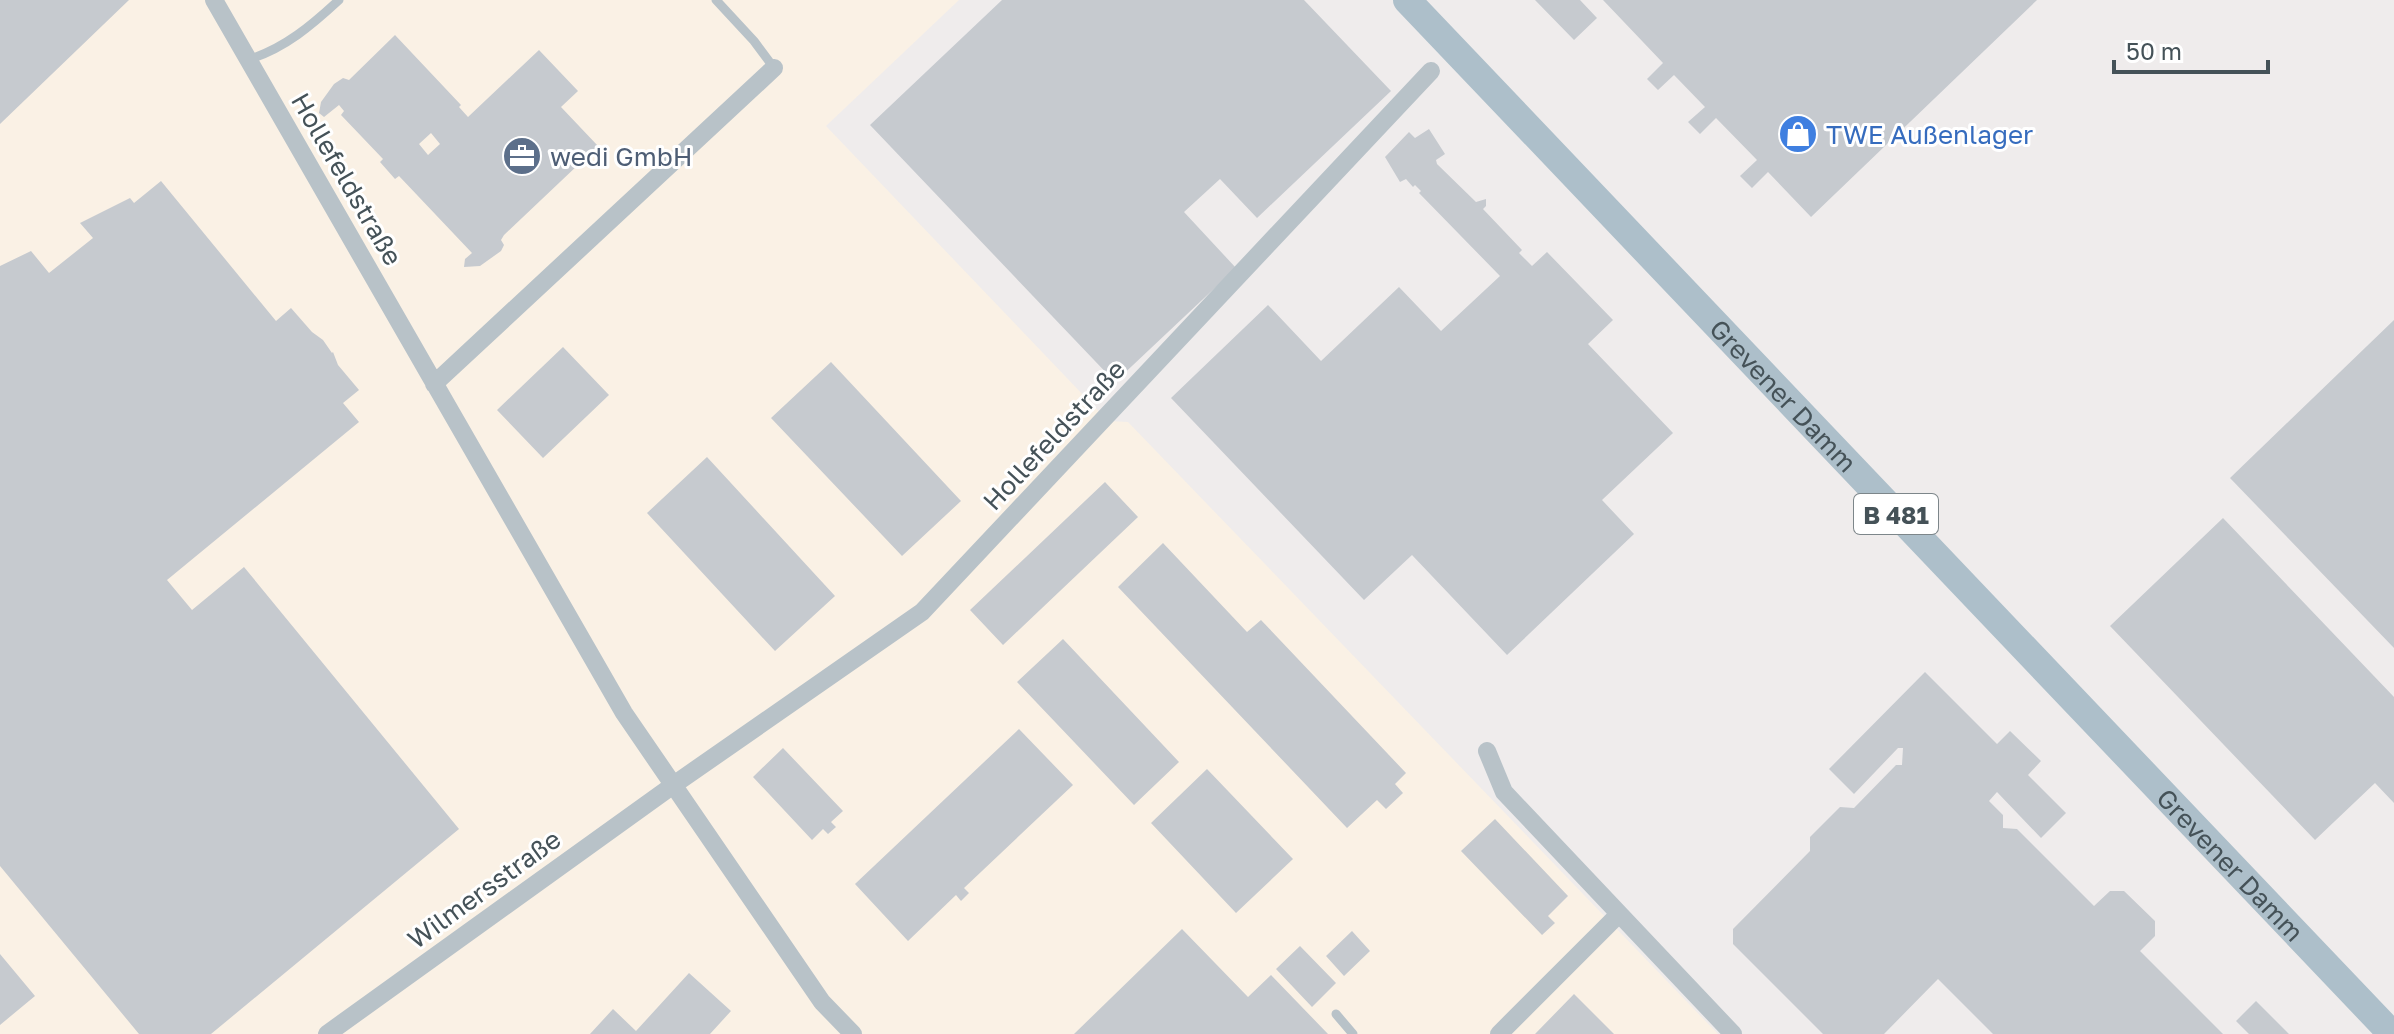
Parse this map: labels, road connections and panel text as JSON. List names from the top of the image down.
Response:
{
  "streets": {
    "main road": ["Grevener Damm", "B 481"],
    "street": ["Hollefeldstraße", "Wilmersstraße"]
  },
  "crossings": [
    ["Hollefeldstraße", "Wilmersstraße"]
  ],
  "places": {
    "shop": ["TWE Außenlager"],
    "office": ["wedi GmbH"]
  },
  "scale_bar": "50 m"
}
